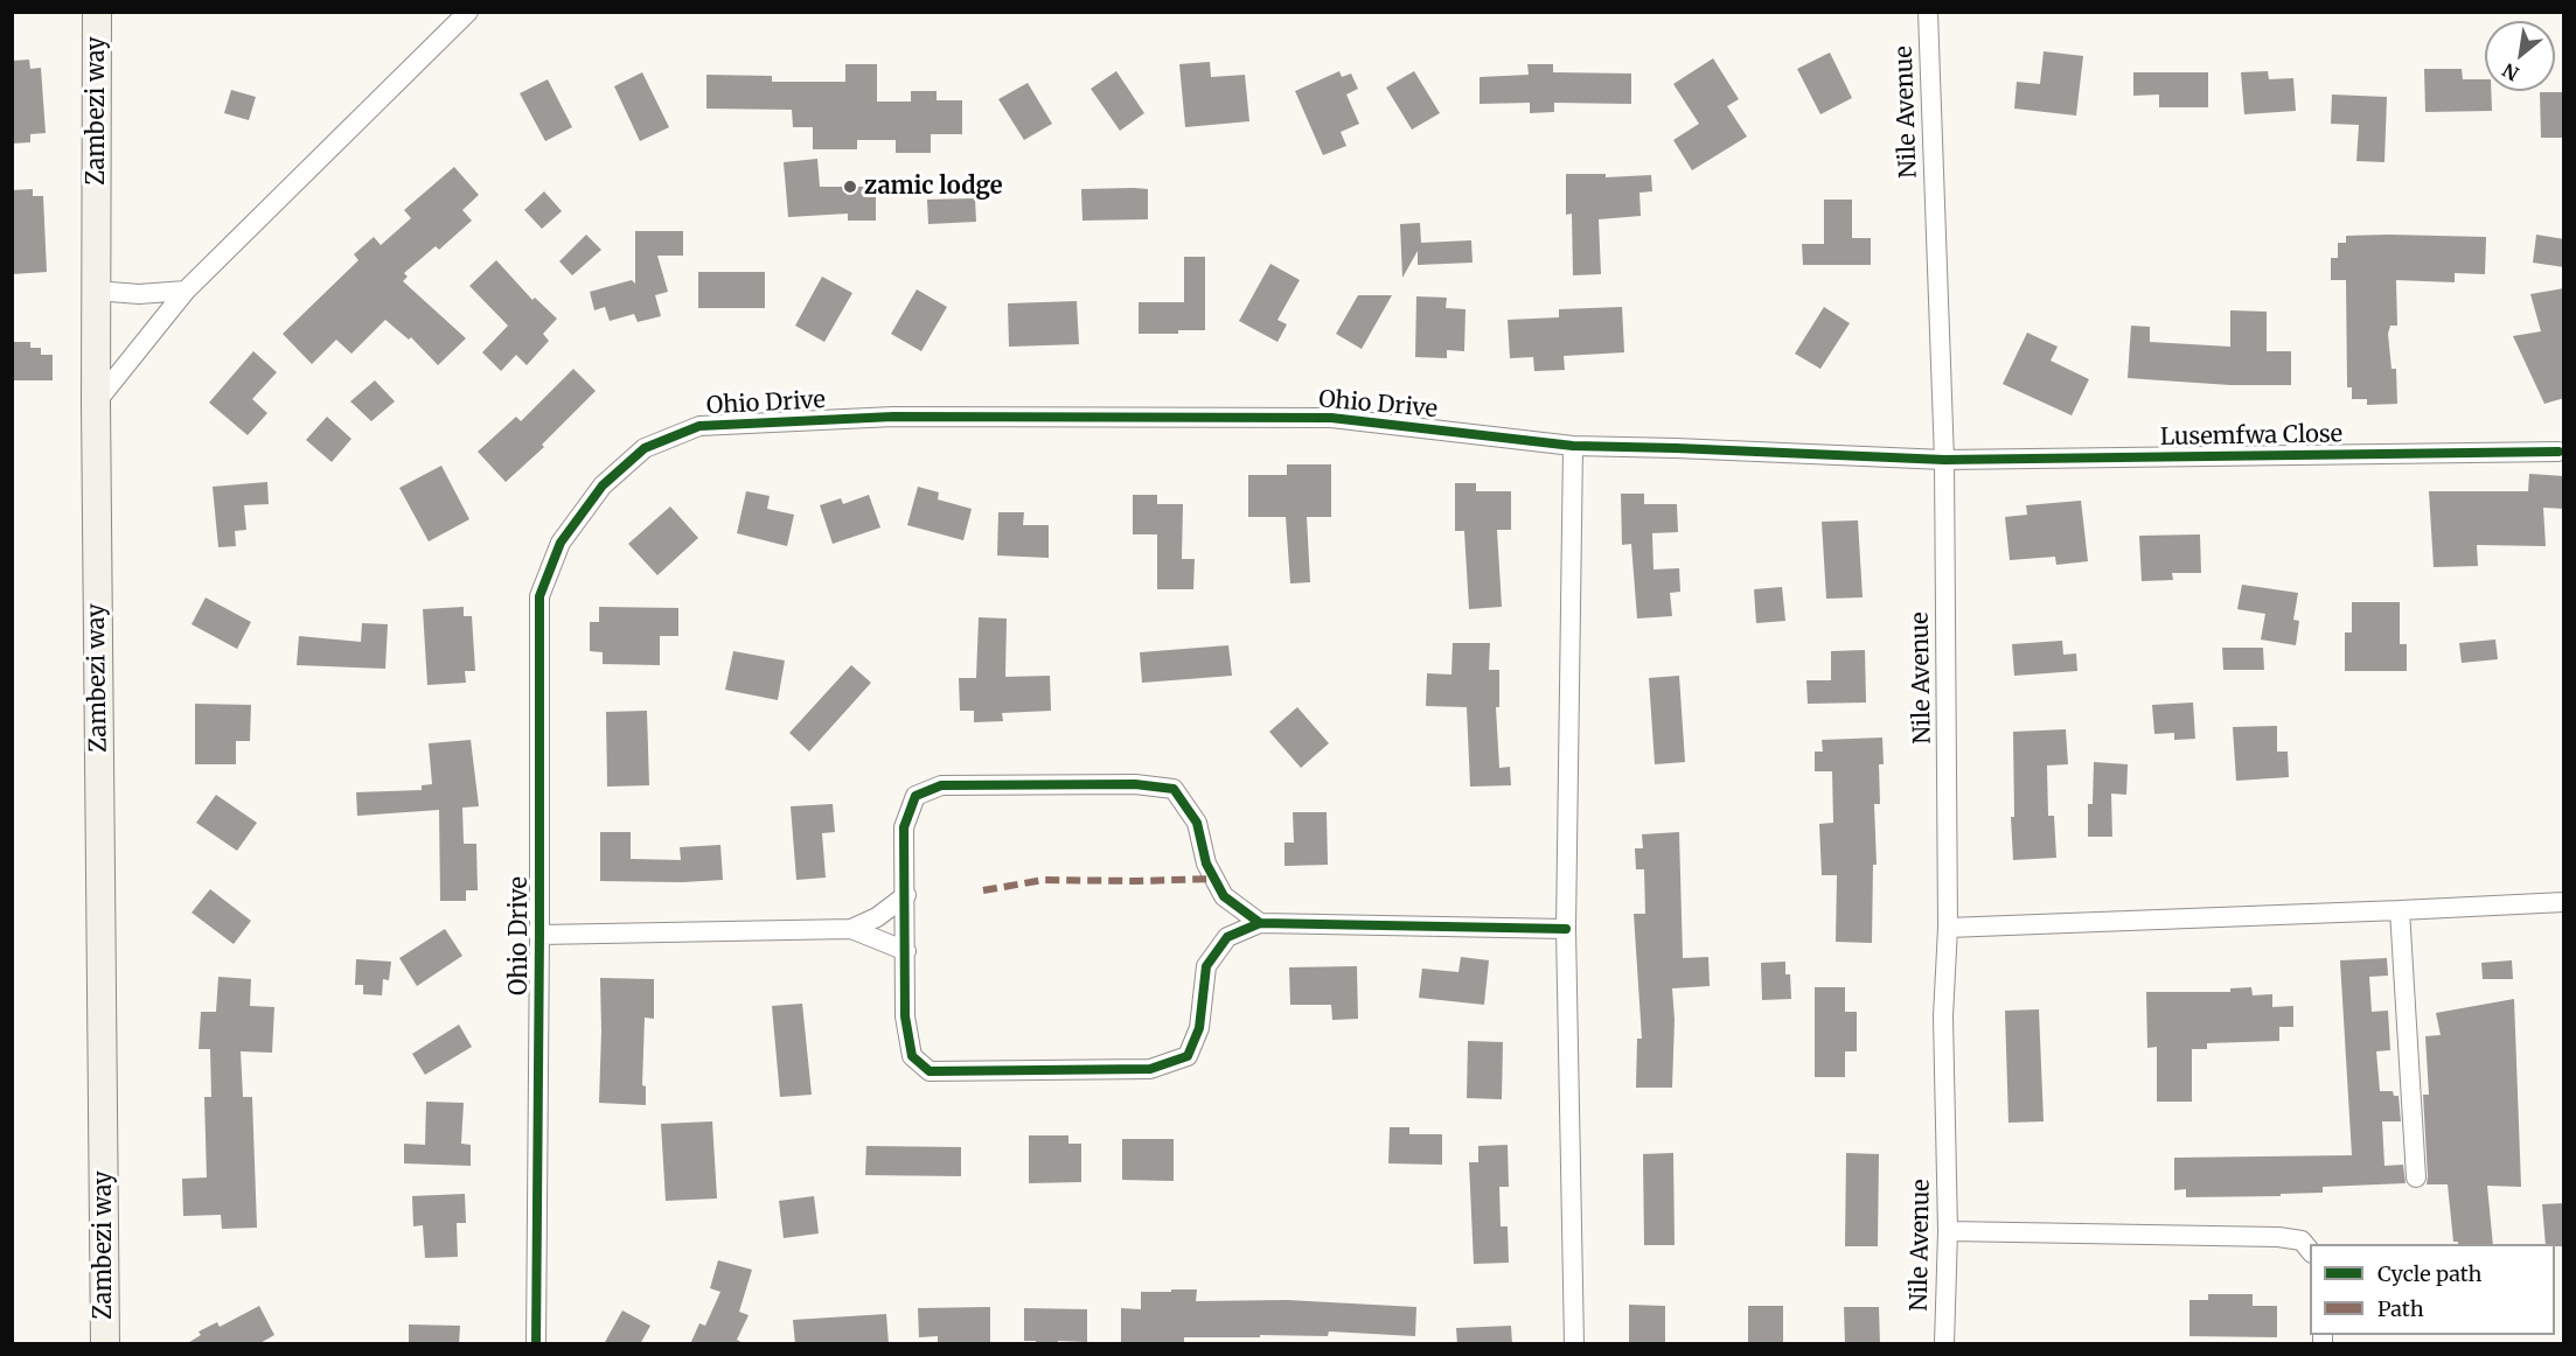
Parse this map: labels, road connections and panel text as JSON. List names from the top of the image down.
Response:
{
  "streets": {
    "main road": ["Zambezi way"],
    "street": ["Nile Avenue", "Ohio Drive", "Lusemfwa Close"]
  },
  "crossings": [
    ["Nile Avenue", "Ohio Drive"],
    ["Nile Avenue", "Lusemfwa Close"],
    ["Ohio Drive", "Lusemfwa Close"]
  ],
  "places": ["zamic lodge"],
  "legend": ["Cycle path", "Path"],
  "north": "bottom left"
}
